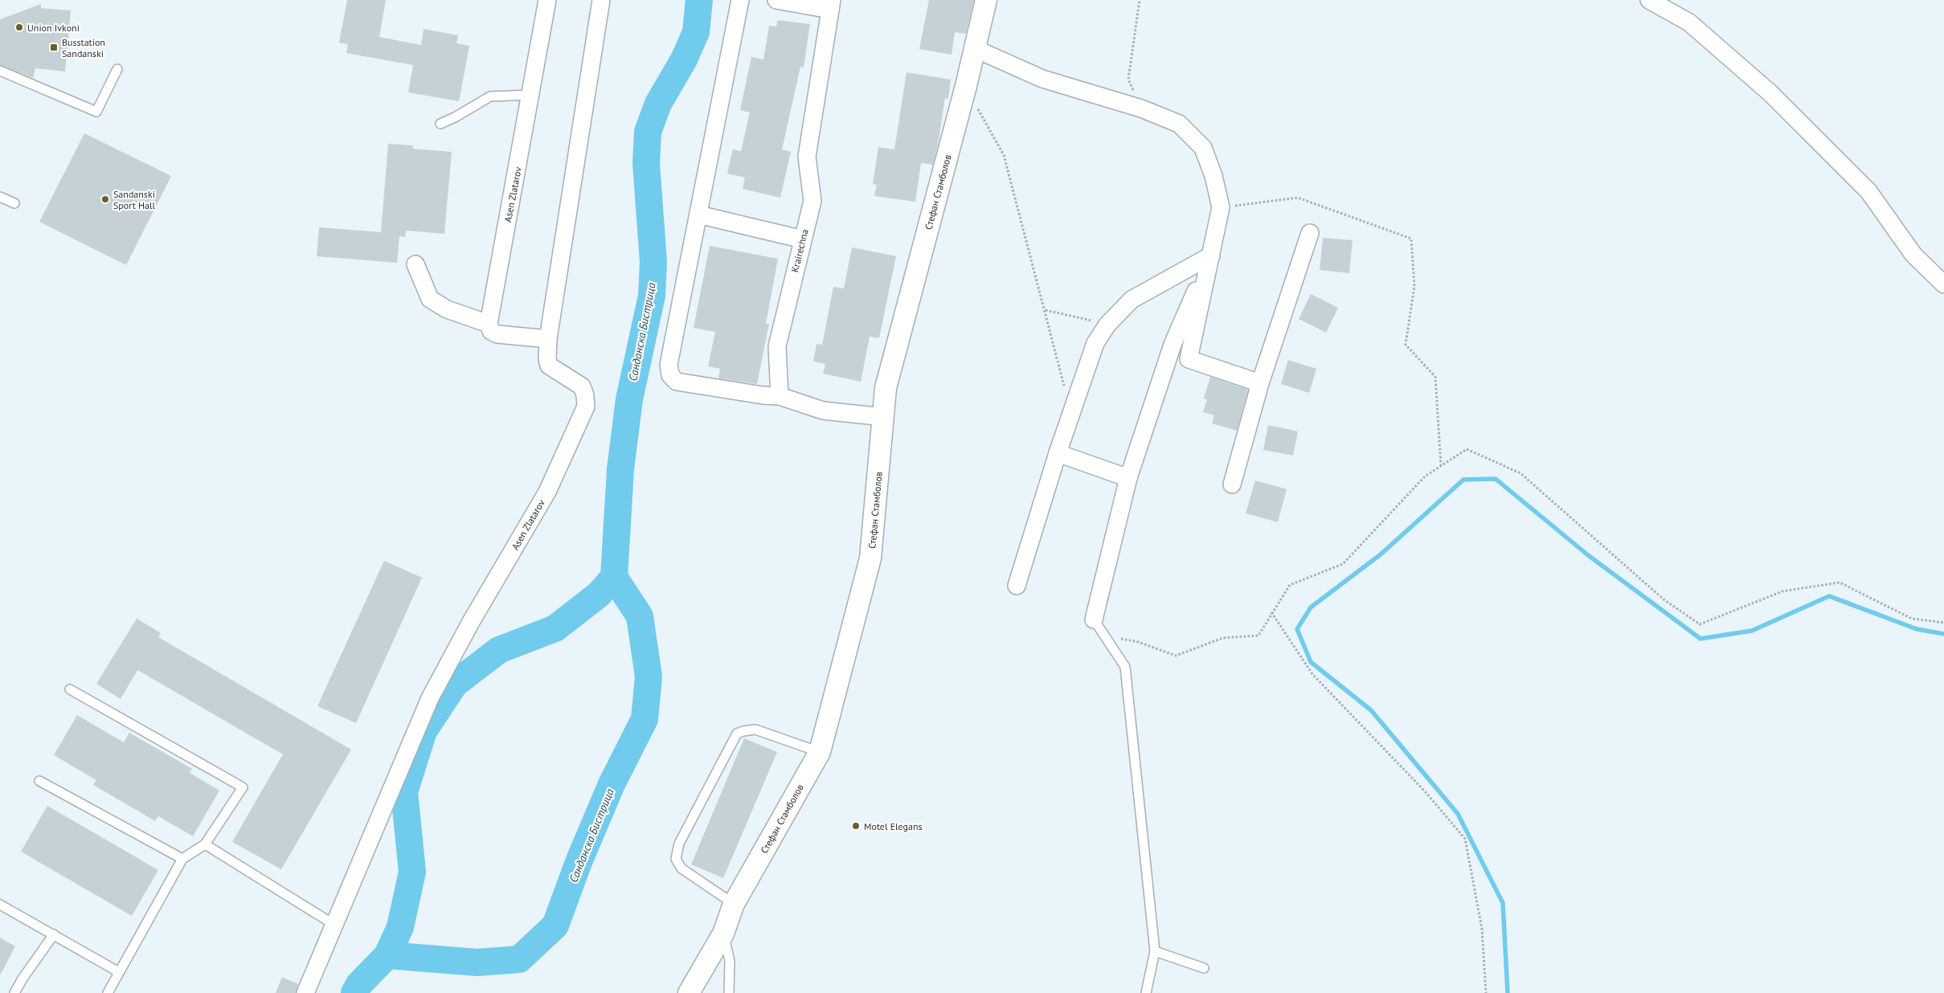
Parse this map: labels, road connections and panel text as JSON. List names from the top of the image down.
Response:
{
  "streets": {
    "street": ["Стефан Стамболов", "Asen Zlatarov", "Krairechna"]
  },
  "water": ["Санданска Бистрица"],
  "places": {
    "other": ["Union Ivkoni", "Sandanski Sport Hall", "Motel Elegans"],
    "transit": ["Busstation Sandanski"]
  }
}
